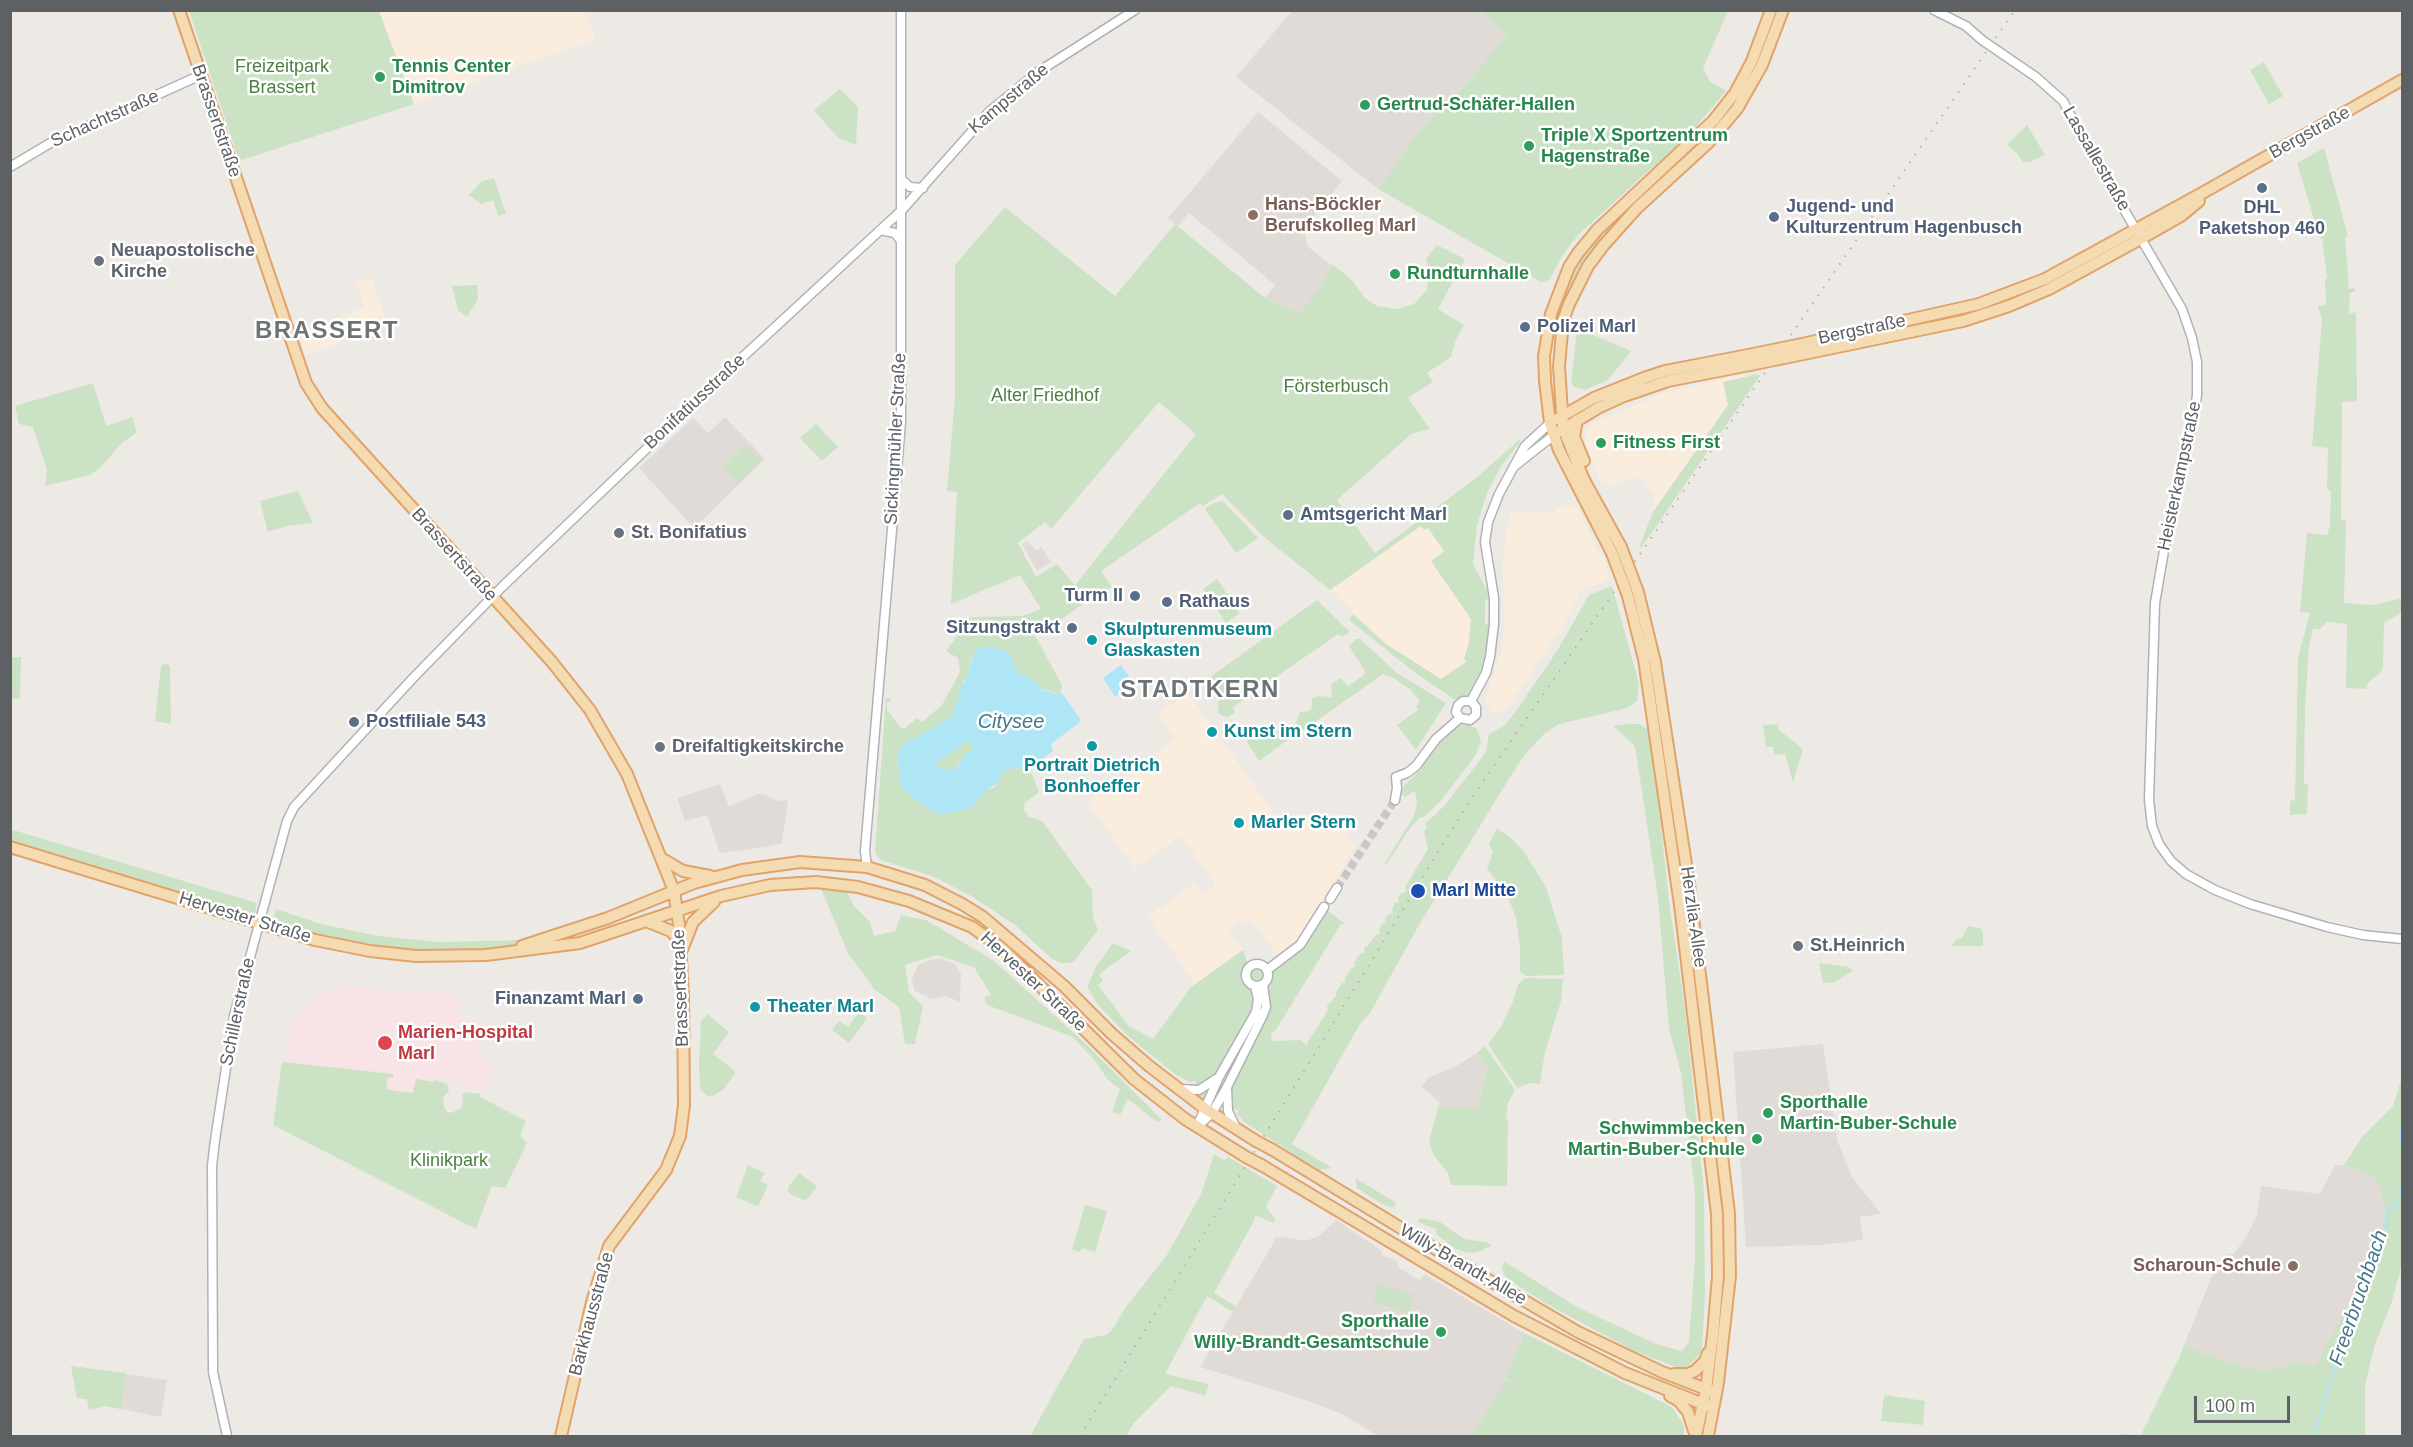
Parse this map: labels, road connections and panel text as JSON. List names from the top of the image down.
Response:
{
  "streets": {
    "main road": [
      "Brassertstraße",
      "Bergstraße",
      "Herzlia-Allee",
      "Hervester Straße",
      "Willy-Brandt-Allee",
      "Barkhausstraße"
    ],
    "street": [
      "Kampstraße",
      "Schachtstraße",
      "Lassallestraße",
      "Bonifatiusstraße",
      "Sickingmühler Straße",
      "Heisterkampstraße",
      "Schillerstraße"
    ]
  },
  "crossings": [
    ["Kampstraße", "Bonifatiusstraße"],
    ["Kampstraße", "Sickingmühler Straße"],
    ["Schachtstraße", "Brassertstraße"],
    ["Brassertstraße", "Bonifatiusstraße"],
    ["Brassertstraße", "Hervester Straße"],
    ["Brassertstraße", "Schillerstraße"],
    ["Brassertstraße", "Barkhausstraße"],
    ["Bergstraße", "Lassallestraße"],
    ["Bergstraße", "Heisterkampstraße"],
    ["Bergstraße", "Herzlia-Allee"],
    ["Lassallestraße", "Heisterkampstraße"],
    ["Bonifatiusstraße", "Sickingmühler Straße"],
    ["Bonifatiusstraße", "Schillerstraße"],
    ["Sickingmühler Straße", "Hervester Straße"],
    ["Herzlia-Allee", "Willy-Brandt-Allee"],
    ["Hervester Straße", "Schillerstraße"],
    ["Hervester Straße", "Willy-Brandt-Allee"]
  ],
  "districts": ["BRASSERT", "STADTKERN"],
  "water": ["Citysee", "Freerbruchbach"],
  "parks": [
    "Freizeitpark Brassert",
    "Försterbusch",
    "Alter Friedhof",
    "Klinikpark"
  ],
  "places": [
    "Tennis Center Dimitrov",
    "Gertrud-Schäfer-Hallen",
    "Triple X Sportzentrum Hagenstraße",
    "DHL Paketshop 460",
    "Hans-Böckler Berufskolleg Marl",
    "Jugend- und Kulturzentrum Hagenbusch",
    "Neuapostolische Kirche",
    "Rundturnhalle",
    "Polizei Marl",
    "Fitness First",
    "Amtsgericht Marl",
    "St. Bonifatius",
    "Turm II",
    "Rathaus",
    "Sitzungstrakt",
    "Skulpturenmuseum Glaskasten",
    "Postfiliale 543",
    "Kunst im Stern",
    "Portrait Dietrich Bonhoeffer",
    "Dreifaltigkeitskirche",
    "Marler Stern",
    "Marl Mitte",
    "St.Heinrich",
    "Finanzamt Marl",
    "Theater Marl",
    "Marien-Hospital Marl",
    "Sporthalle Martin-Buber-Schule",
    "Schwimmbecken Martin-Buber-Schule",
    "Scharoun-Schule",
    "Sporthalle Willy-Brandt-Gesamtschule"
  ],
  "scale_bar": "100 m"
}
